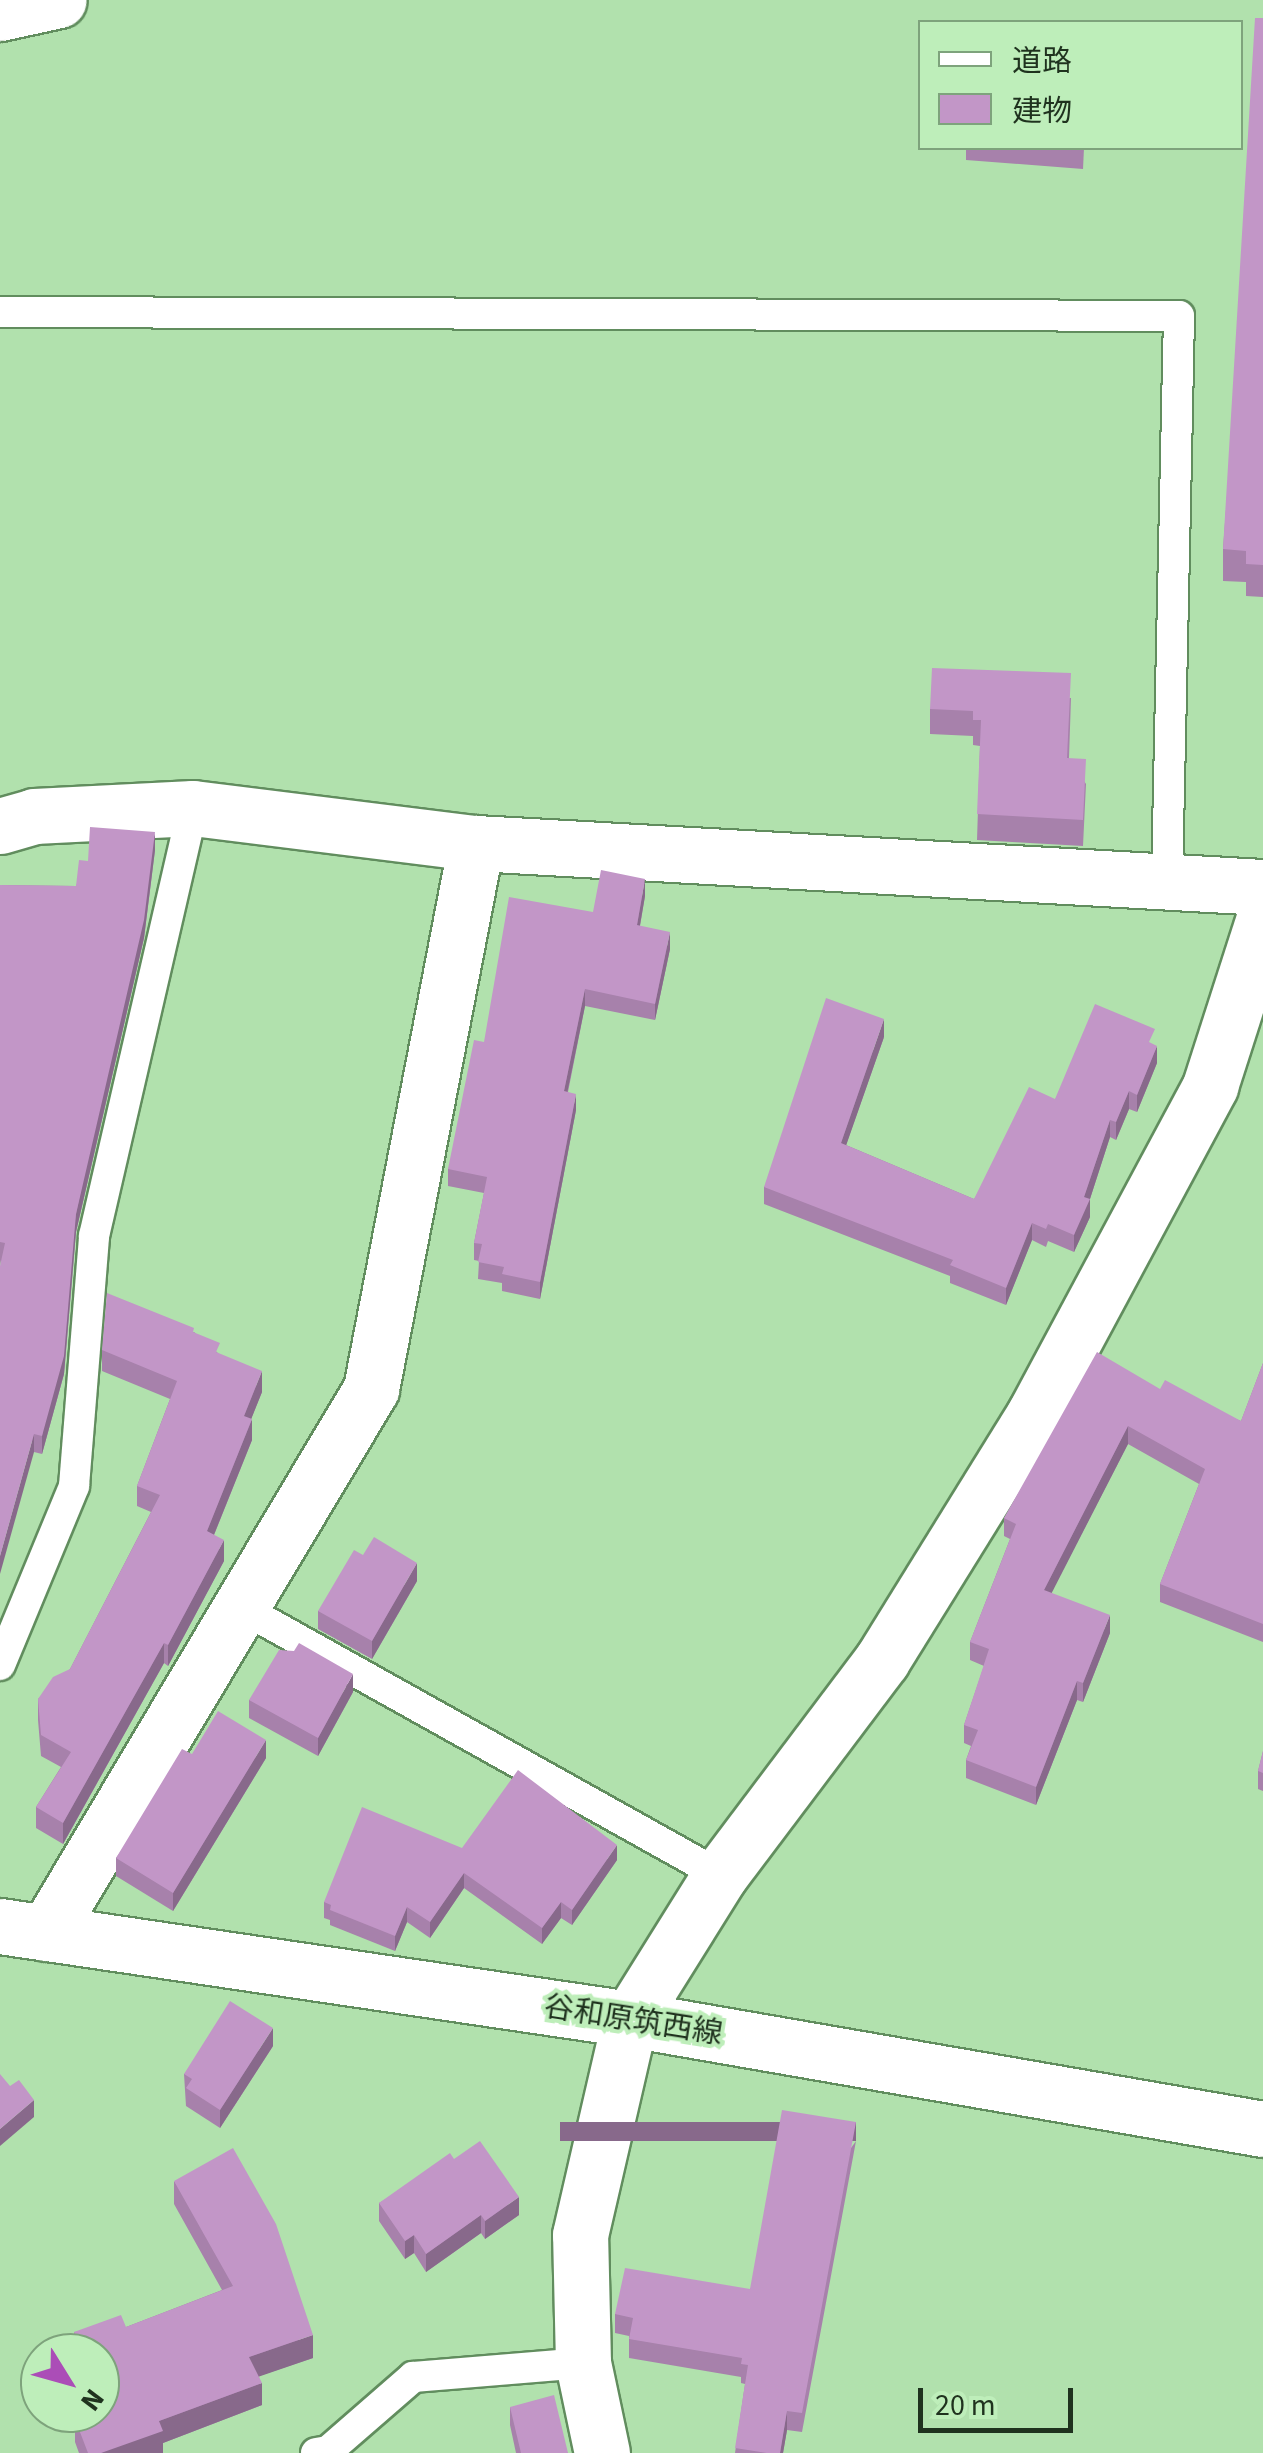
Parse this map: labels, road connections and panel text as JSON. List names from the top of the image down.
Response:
{
  "streets": {
    "street": ["谷和原筑西線"]
  },
  "legend": ["道路", "建物"],
  "scale_bar": "20 m",
  "north": "bottom right"
}
